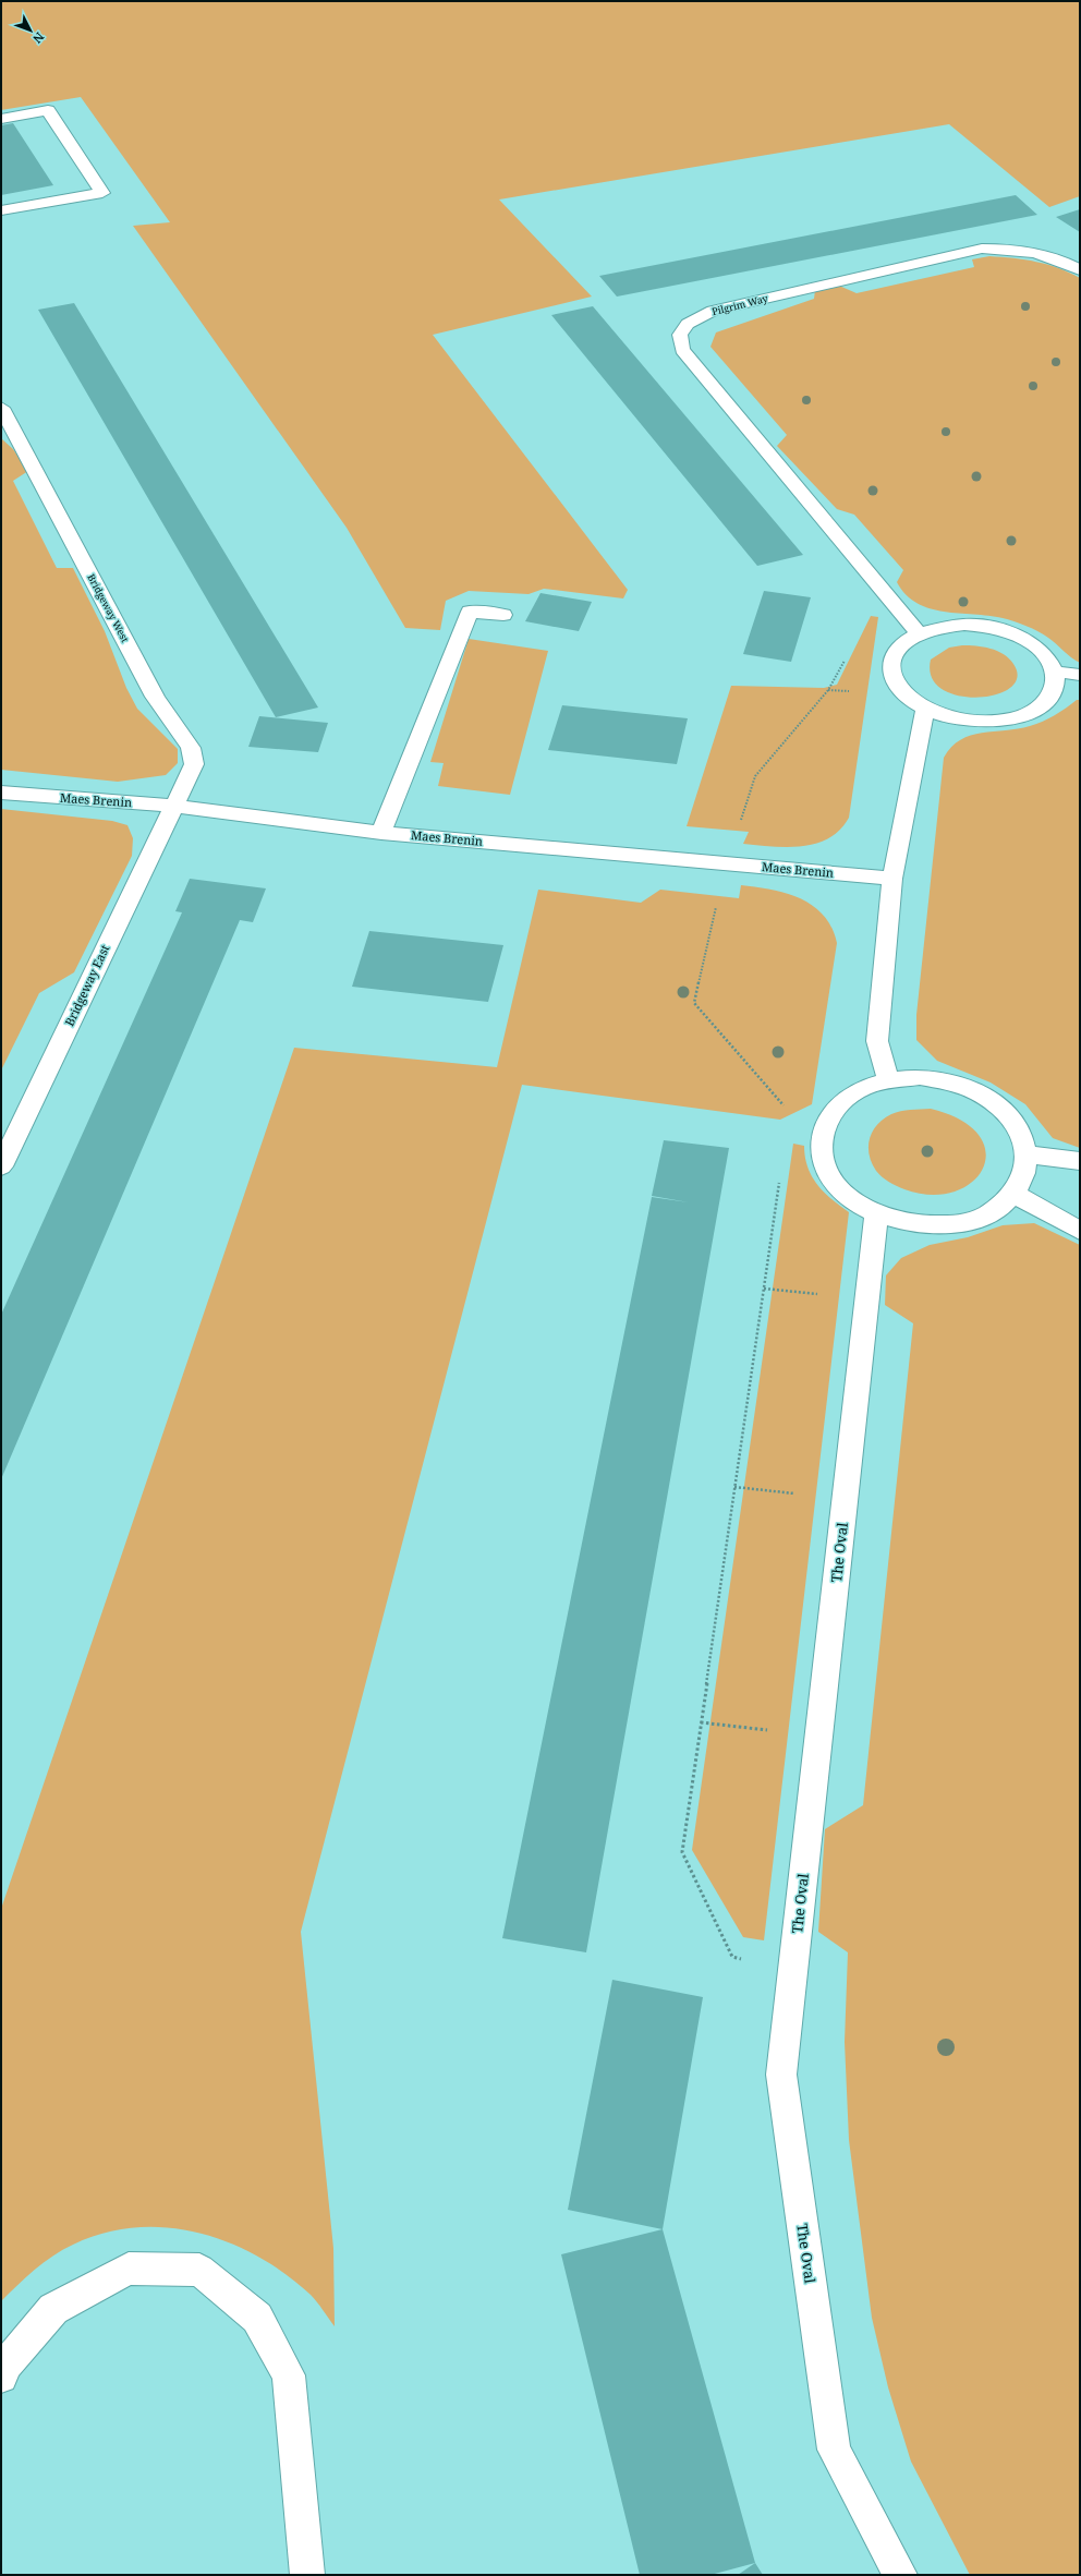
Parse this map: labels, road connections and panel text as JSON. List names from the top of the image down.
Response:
{
  "streets": {
    "street": [
      "Pilgrim Way",
      "Bridgeway West",
      "Maes Brenin",
      "Bridgeway East",
      "The Oval"
    ]
  },
  "crossings": [
    ["Bridgeway West", "Maes Brenin"],
    ["Bridgeway West", "Bridgeway East"],
    ["Maes Brenin", "Bridgeway East"]
  ],
  "north": "bottom right"
}
